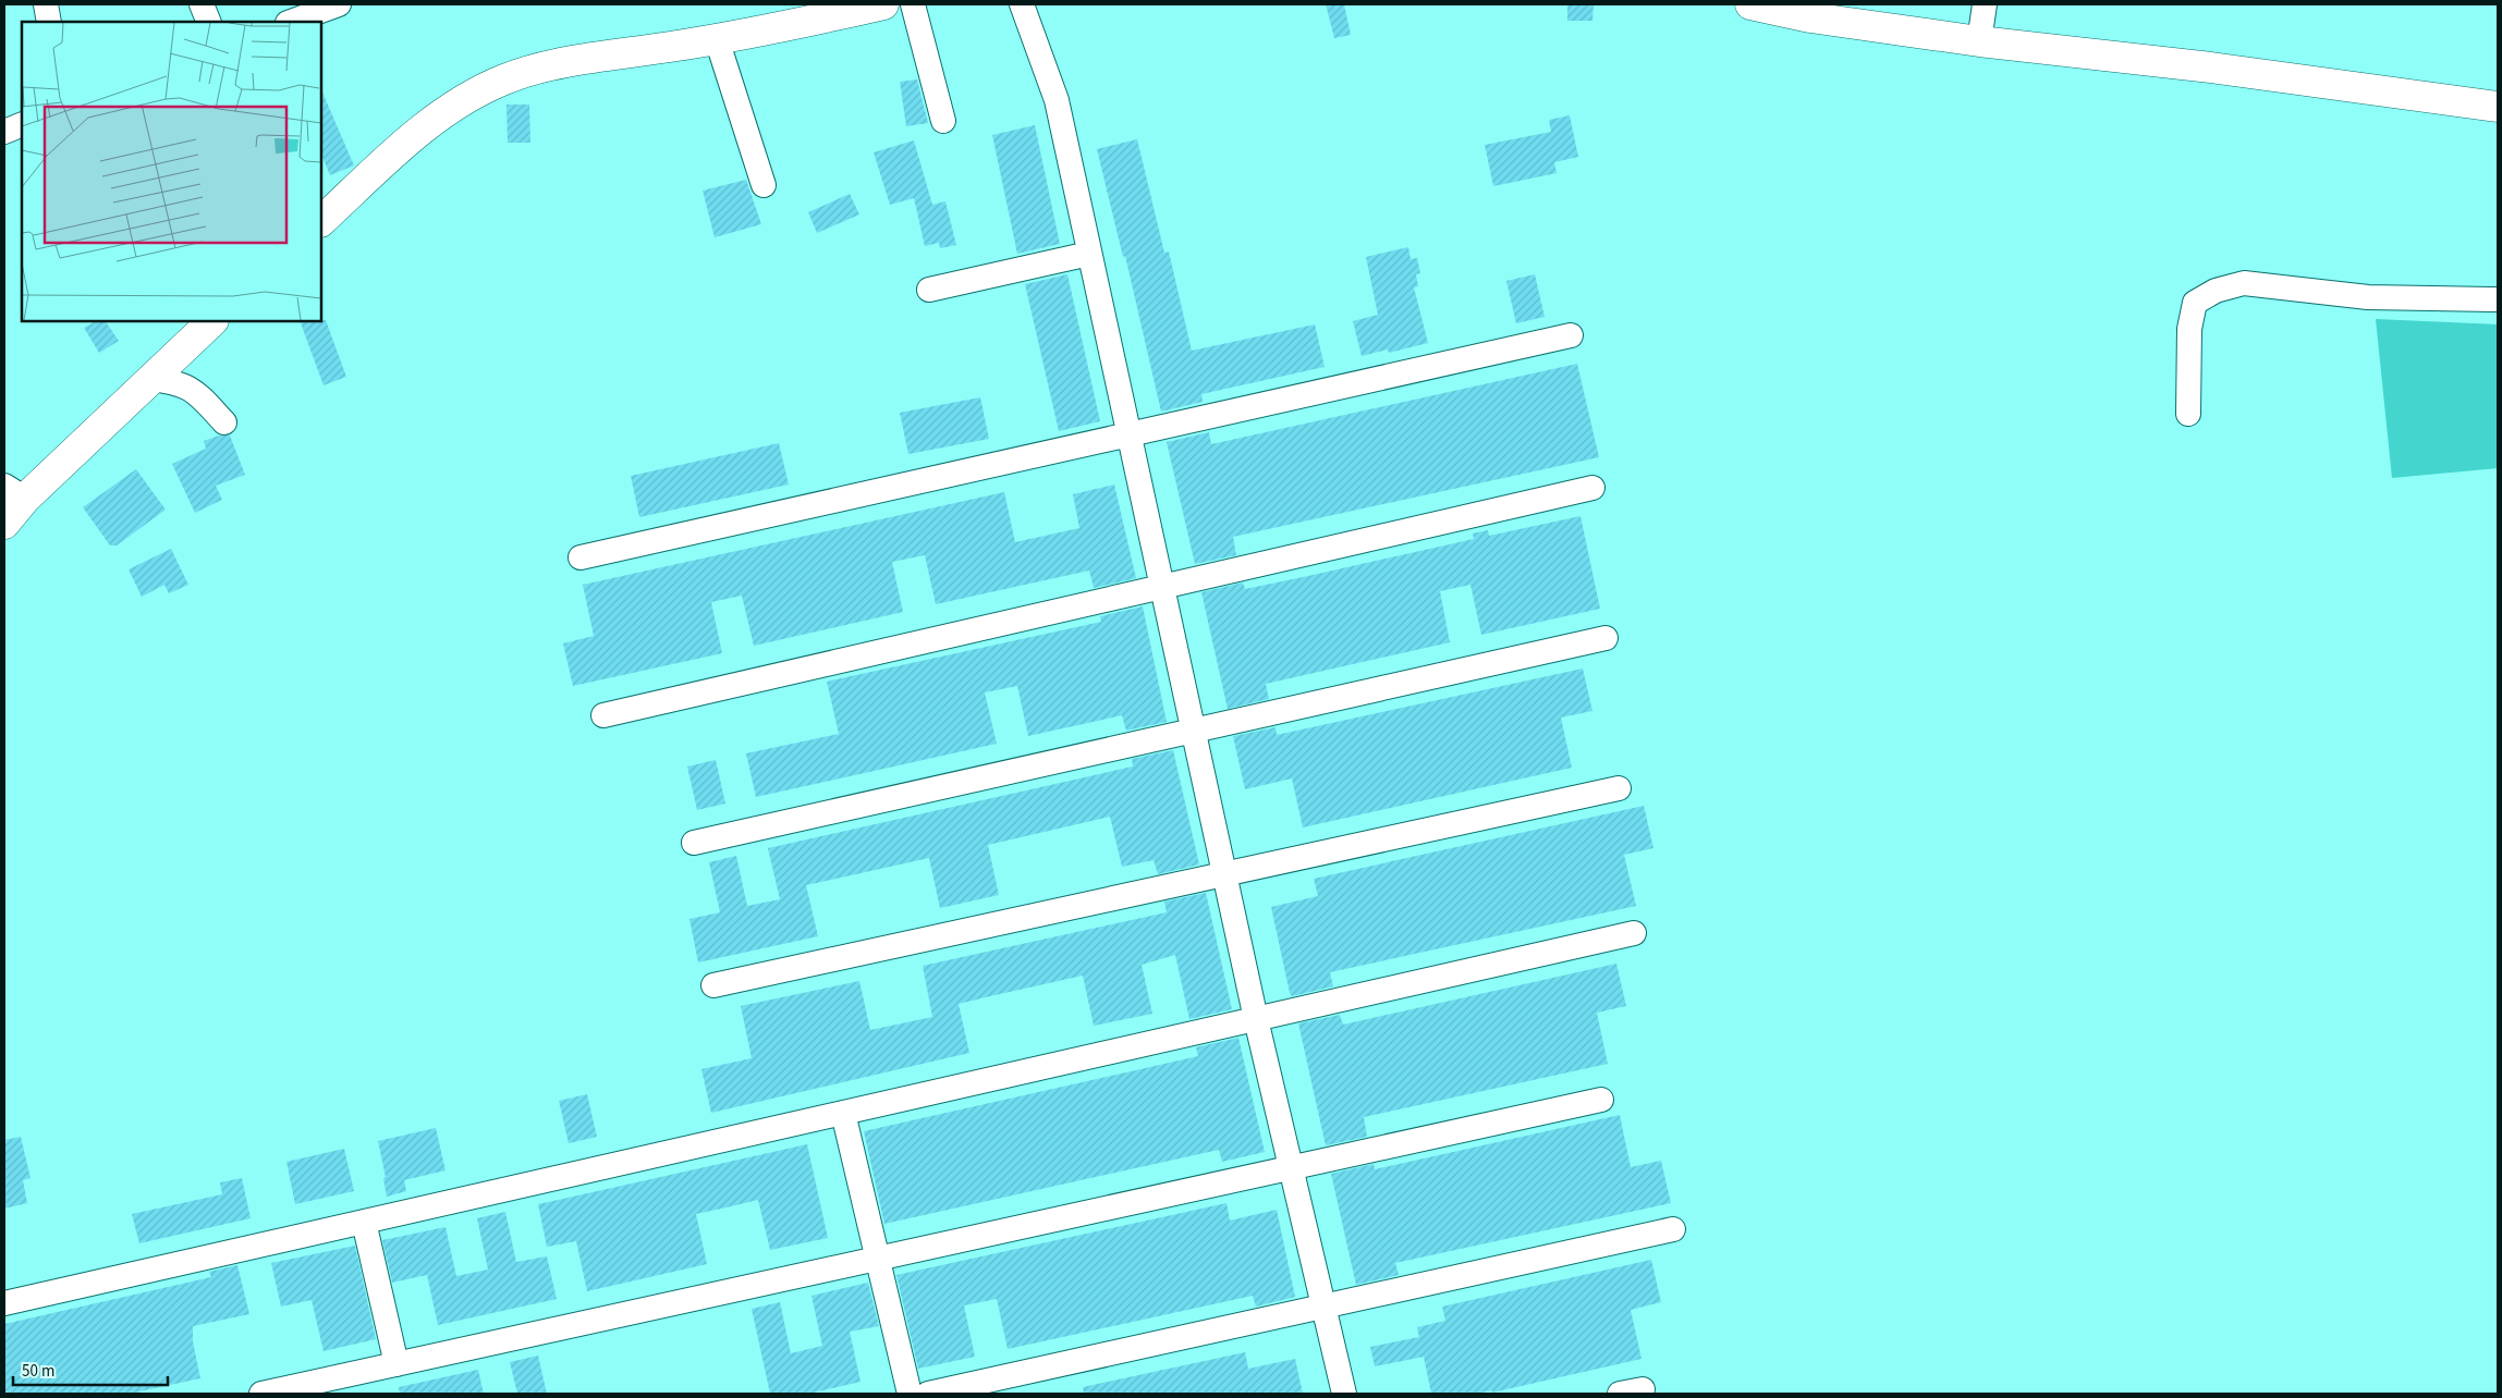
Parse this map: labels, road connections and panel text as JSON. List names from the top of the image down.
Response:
{
  "scale_bar": "50 m"
}
